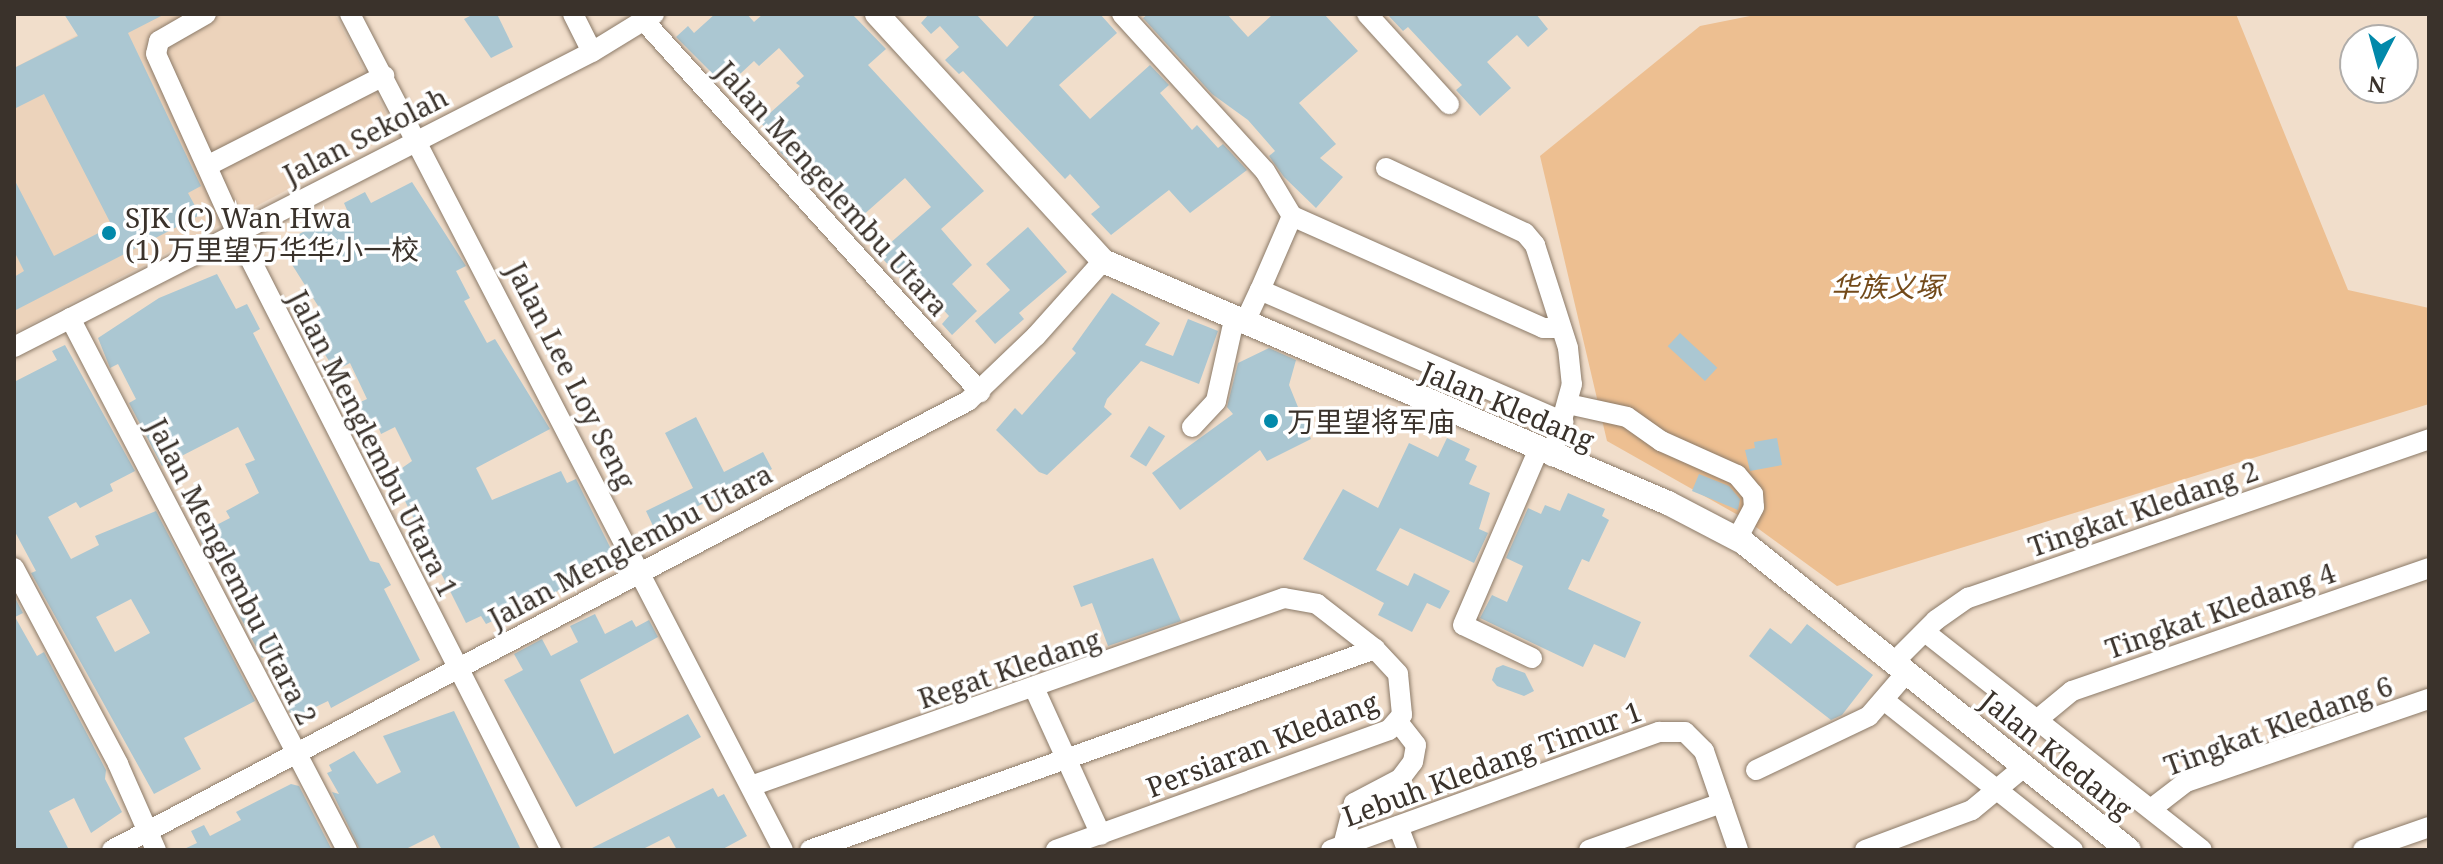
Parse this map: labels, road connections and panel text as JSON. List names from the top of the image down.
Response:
{
  "streets": {
    "main road": ["Jalan Kledang"],
    "street": [
      "Jalan Sekolah",
      "Jalan Mengelembu Utara",
      "Jalan Lee Loy Seng",
      "Jalan Menglembu Utara 1",
      "Tingkat Kledang 2",
      "Jalan Menglembu Utara",
      "Jalan Menglembu Utara 2",
      "Tingkat Kledang 4",
      "Regat Kledang",
      "Tingkat Kledang 6",
      "Persiaran Kledang",
      "Lebuh Kledang Timur 1"
    ]
  },
  "crossings": [
    ["Jalan Sekolah", "Jalan Mengelembu Utara"],
    ["Jalan Sekolah", "Jalan Lee Loy Seng"],
    ["Jalan Sekolah", "Jalan Menglembu Utara 1"],
    ["Jalan Sekolah", "Jalan Menglembu Utara 2"],
    ["Jalan Mengelembu Utara", "Jalan Menglembu Utara"],
    ["Jalan Lee Loy Seng", "Jalan Menglembu Utara"],
    ["Jalan Lee Loy Seng", "Regat Kledang"],
    ["Jalan Kledang", "Tingkat Kledang 2"],
    ["Jalan Kledang", "Jalan Menglembu Utara"],
    ["Jalan Menglembu Utara 1", "Jalan Menglembu Utara"],
    ["Jalan Menglembu Utara", "Jalan Menglembu Utara 2"],
    ["Regat Kledang", "Persiaran Kledang"]
  ],
  "parks": ["华族义塚"],
  "places": ["SJK (C) Wan Hwa (1) 万里望万华华小一校", "万里望将军庙"],
  "north": "bottom"
}
